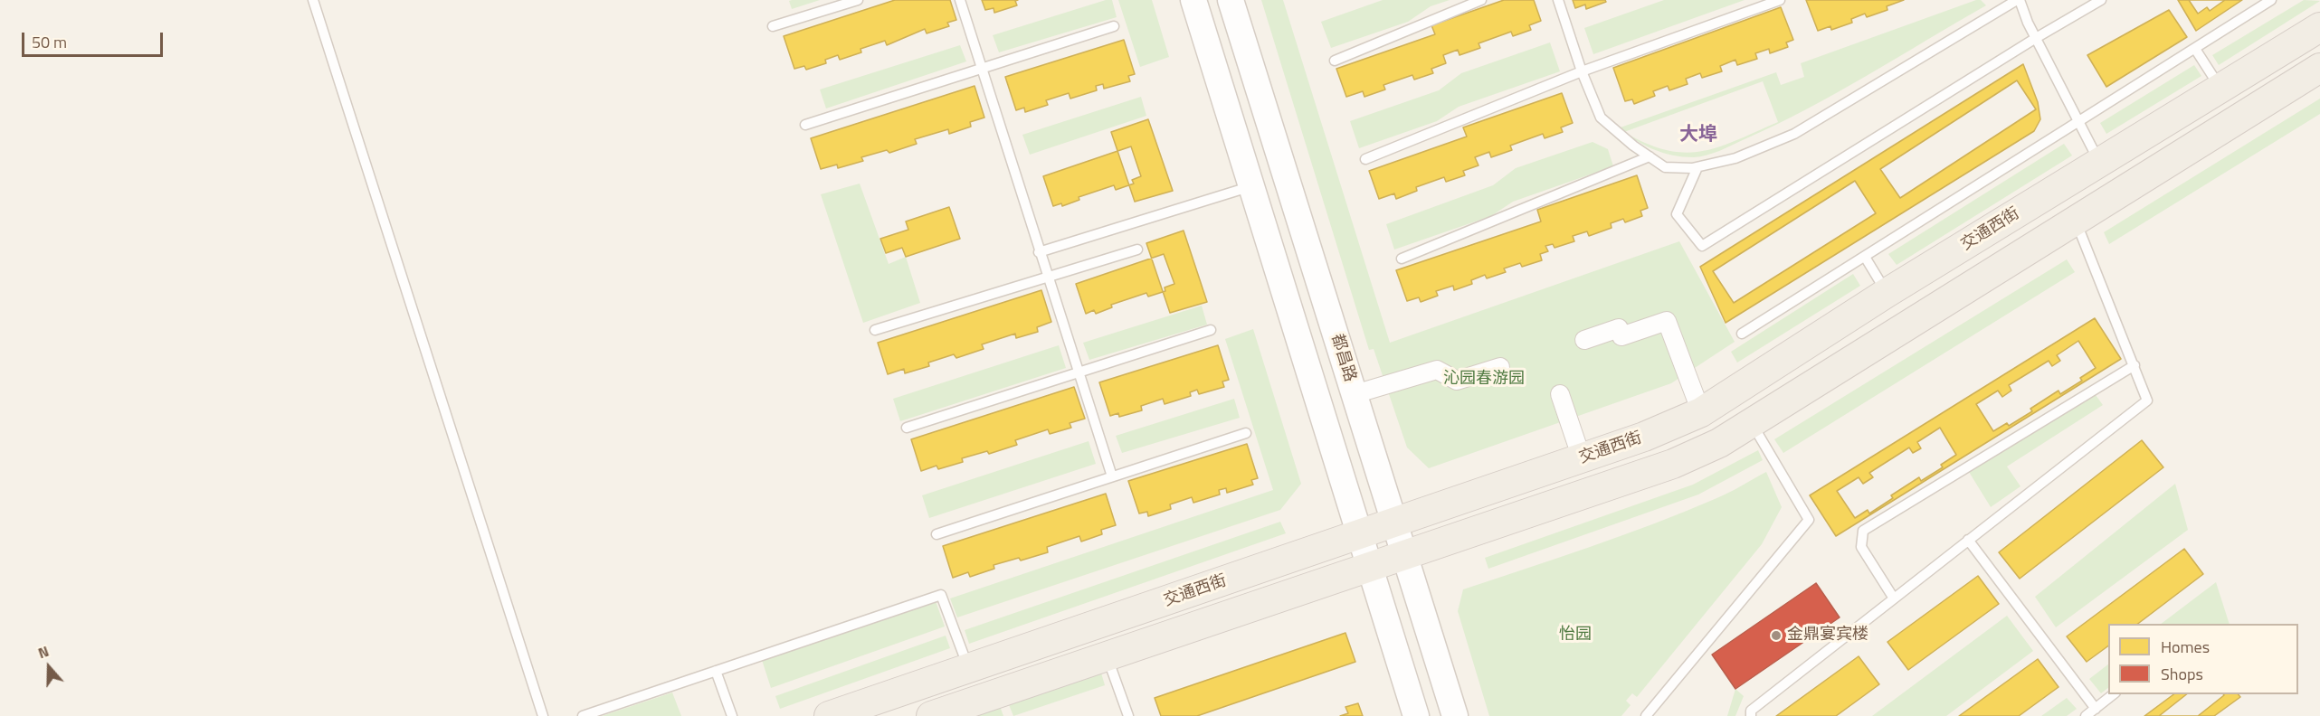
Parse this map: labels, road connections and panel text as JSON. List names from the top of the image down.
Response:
{
  "streets": {
    "main road": ["交通西街", "都昌路"]
  },
  "crossings": [
    ["交通西街", "都昌路"]
  ],
  "districts": ["大埠"],
  "parks": ["沁园春游园", "怡园"],
  "places": ["金鼎宴宾楼"],
  "legend": ["Homes", "Shops"],
  "scale_bar": "50 m",
  "north": "top"
}
